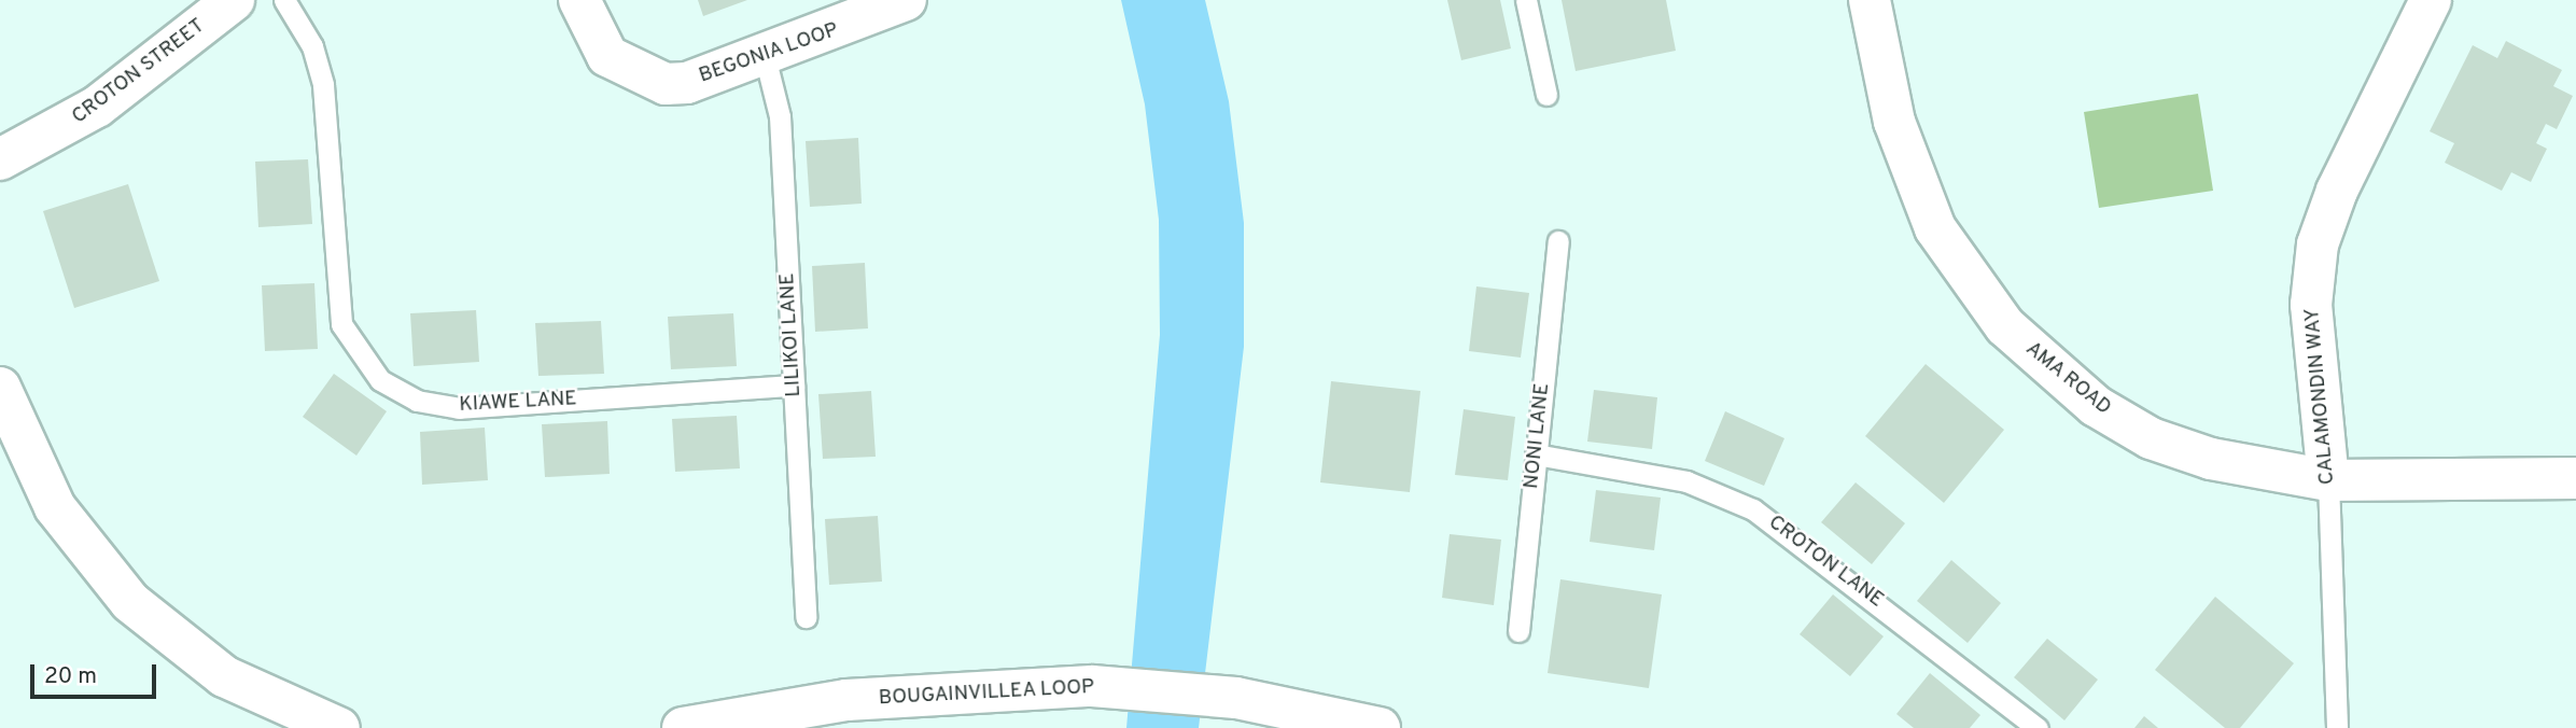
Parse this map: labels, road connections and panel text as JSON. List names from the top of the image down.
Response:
{
  "streets": {
    "street": [
      "BEGONIA LOOP",
      "CROTON STREET",
      "AMA ROAD",
      "CALAMONDIN WAY",
      "BOUGAINVILLEA LOOP"
    ],
    "lane": [
      "LILIKOI LANE",
      "KIAWE LANE",
      "NONI LANE",
      "CROTON LANE"
    ]
  },
  "crossings": [
    ["BEGONIA LOOP", "LILIKOI LANE"],
    ["LILIKOI LANE", "KIAWE LANE"],
    ["AMA ROAD", "CALAMONDIN WAY"],
    ["NONI LANE", "CROTON LANE"]
  ],
  "scale_bar": "20 m"
}
